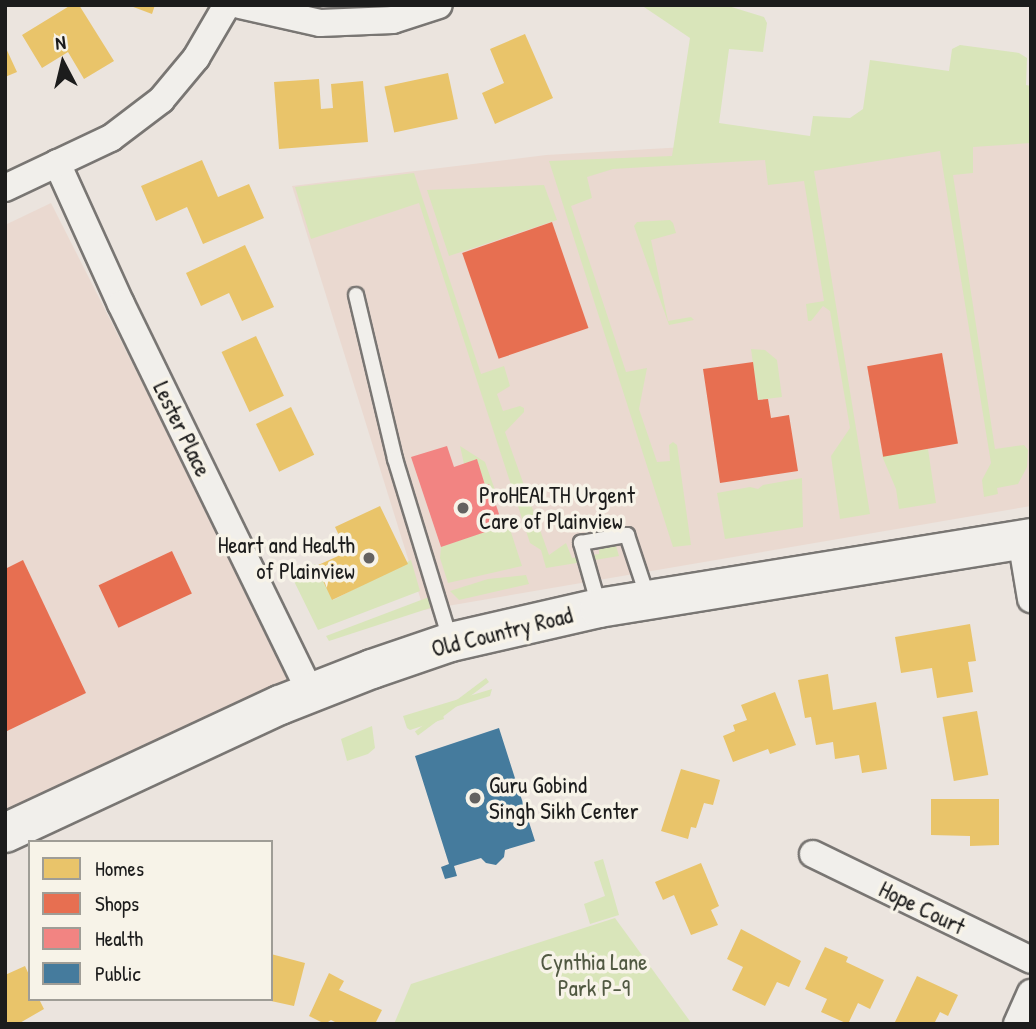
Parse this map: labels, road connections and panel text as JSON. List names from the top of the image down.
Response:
{
  "streets": {
    "main road": ["Old Country Road"],
    "street": ["Lester Place", "Hope Court"]
  },
  "crossings": [
    ["Lester Place", "Old Country Road"]
  ],
  "parks": ["Cynthia Lane Park P-9"],
  "places": ["ProHEALTH Urgent Care of Plainview", "Heart and Health of Plainview", "Guru Gobind Singh Sikh Center"],
  "legend": [
    "Homes",
    "Shops",
    "Health",
    "Public"
  ],
  "north": "top"
}
